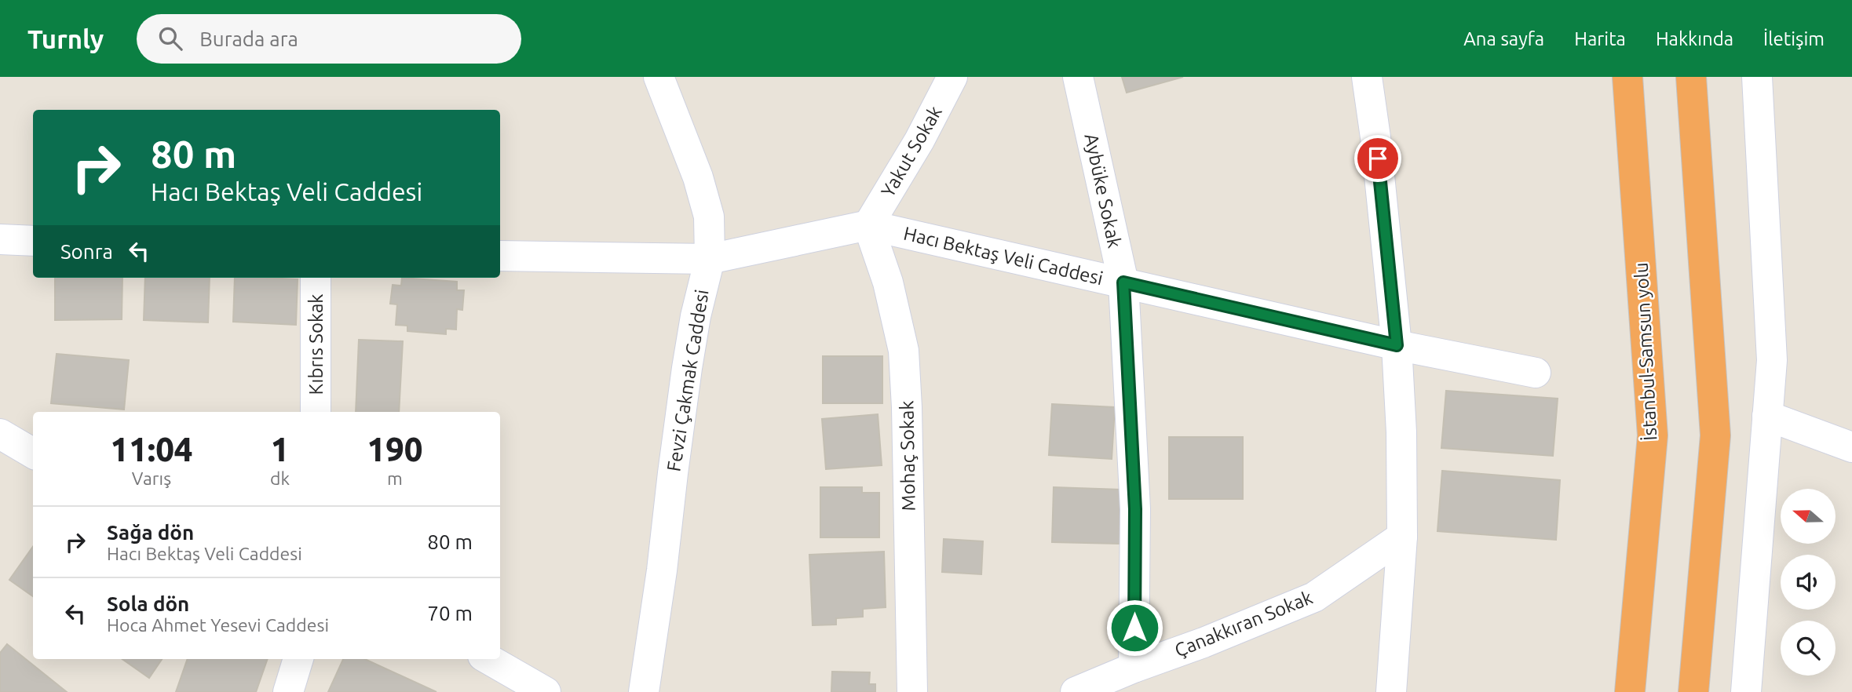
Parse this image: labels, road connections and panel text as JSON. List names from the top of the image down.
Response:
{
  "streets": {
    "highway": ["İstanbul-Samsun yolu"],
    "street": [
      "Yakut Sokak",
      "Aybüke Sokak",
      "Hacı Bektaş Veli Caddesi",
      "Kıbrıs Sokak",
      "Fevzi Çakmak Caddesi",
      "Mohaç Sokak",
      "Çanakkıran Sokak"
    ]
  },
  "crossings": [
    ["Yakut Sokak", "Hacı Bektaş Veli Caddesi"],
    ["Yakut Sokak", "Mohaç Sokak"],
    ["Aybüke Sokak", "Hacı Bektaş Veli Caddesi"],
    ["Aybüke Sokak", "Çanakkıran Sokak"],
    ["Hacı Bektaş Veli Caddesi", "Fevzi Çakmak Caddesi"],
    ["Hacı Bektaş Veli Caddesi", "Mohaç Sokak"]
  ],
  "north": "left",
  "page": {
    "header": "Turnly",
    "search": "Burada ara",
    "nav": [
      "Ana sayfa",
      "Harita",
      "Hakkında",
      "İletişim"
    ],
    "turn": ["80 m", "Hacı Bektaş Veli Caddesi"],
    "then": "Sonra",
    "eta": [
      "11:04",
      "Varış",
      "1",
      "dk",
      "190",
      "m"
    ],
    "list": [
      {
        "name": "Sağa dön",
        "note": "Hacı Bektaş Veli Caddesi",
        "value": "80 m"
      },
      {
        "name": "Sola dön",
        "note": "Hoca Ahmet Yesevi Caddesi",
        "value": "70 m"
      }
    ]
  }
}
